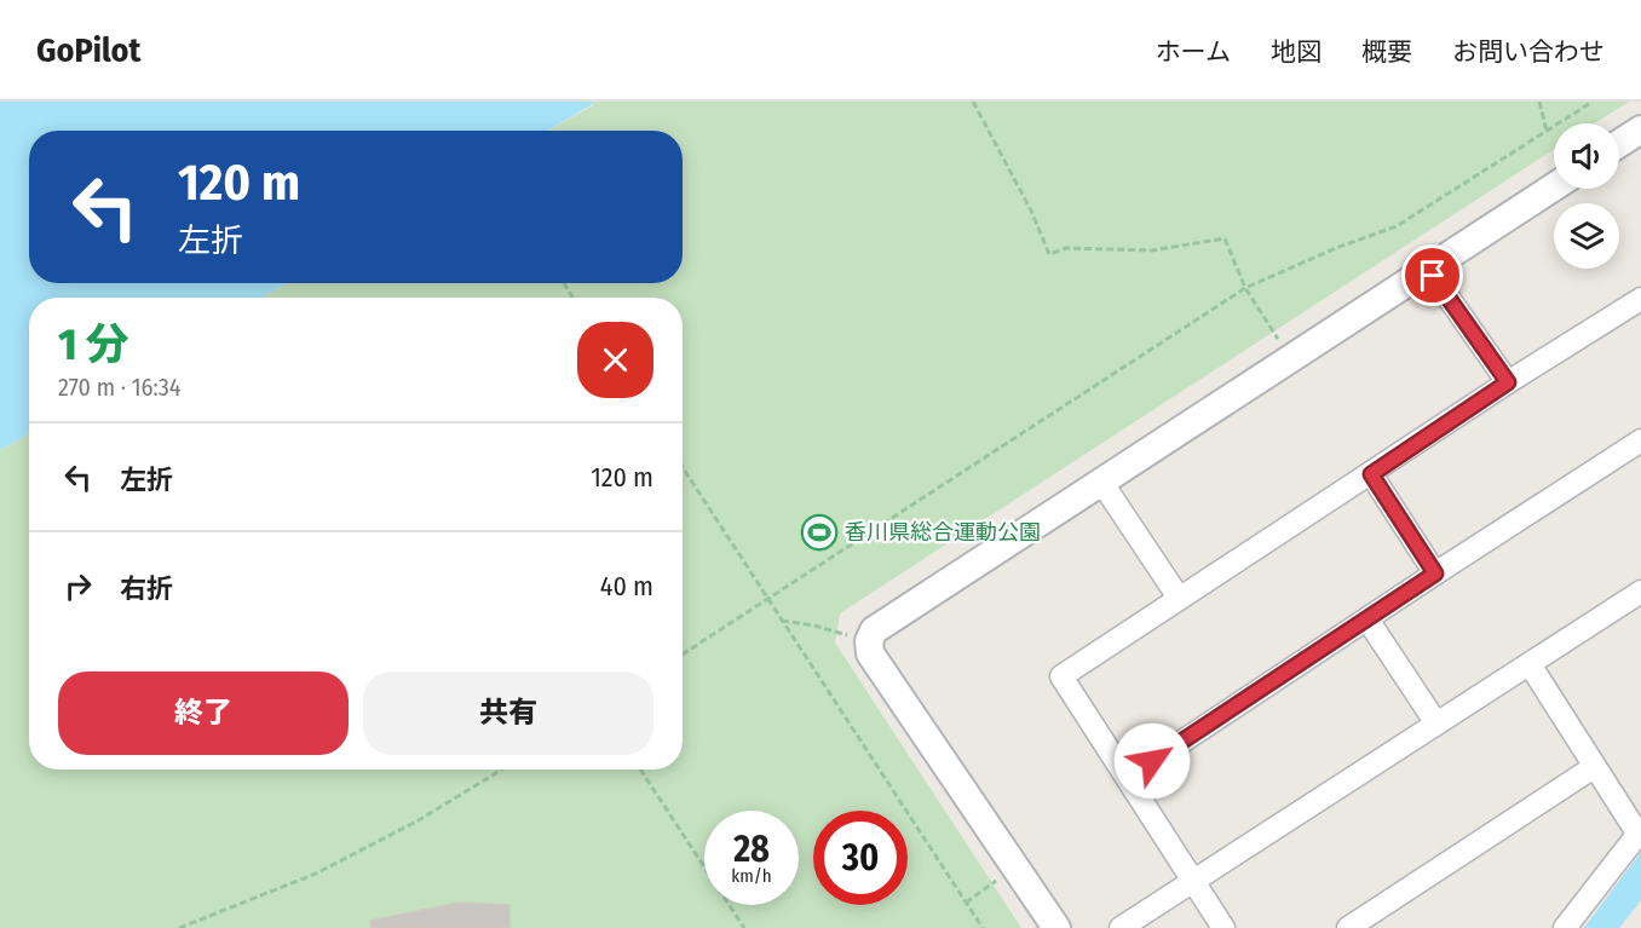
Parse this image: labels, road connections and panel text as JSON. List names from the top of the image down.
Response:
{
  "places": {
    "sports": ["香川県総合運動公園"]
  },
  "page": {
    "header": "GoPilot",
    "nav": [
      "ホーム",
      "地図",
      "概要",
      "お問い合わせ"
    ],
    "turn": ["120 m", "左折"],
    "heading": ["1 分", "270 m · 16:34"],
    "list": [
      {
        "name": "左折",
        "value": "120 m"
      },
      {
        "name": "右折",
        "value": "40 m"
      }
    ],
    "buttons": ["終了", "共有"],
    "speed": "28 km/h",
    "limit": "30"
  }
}
